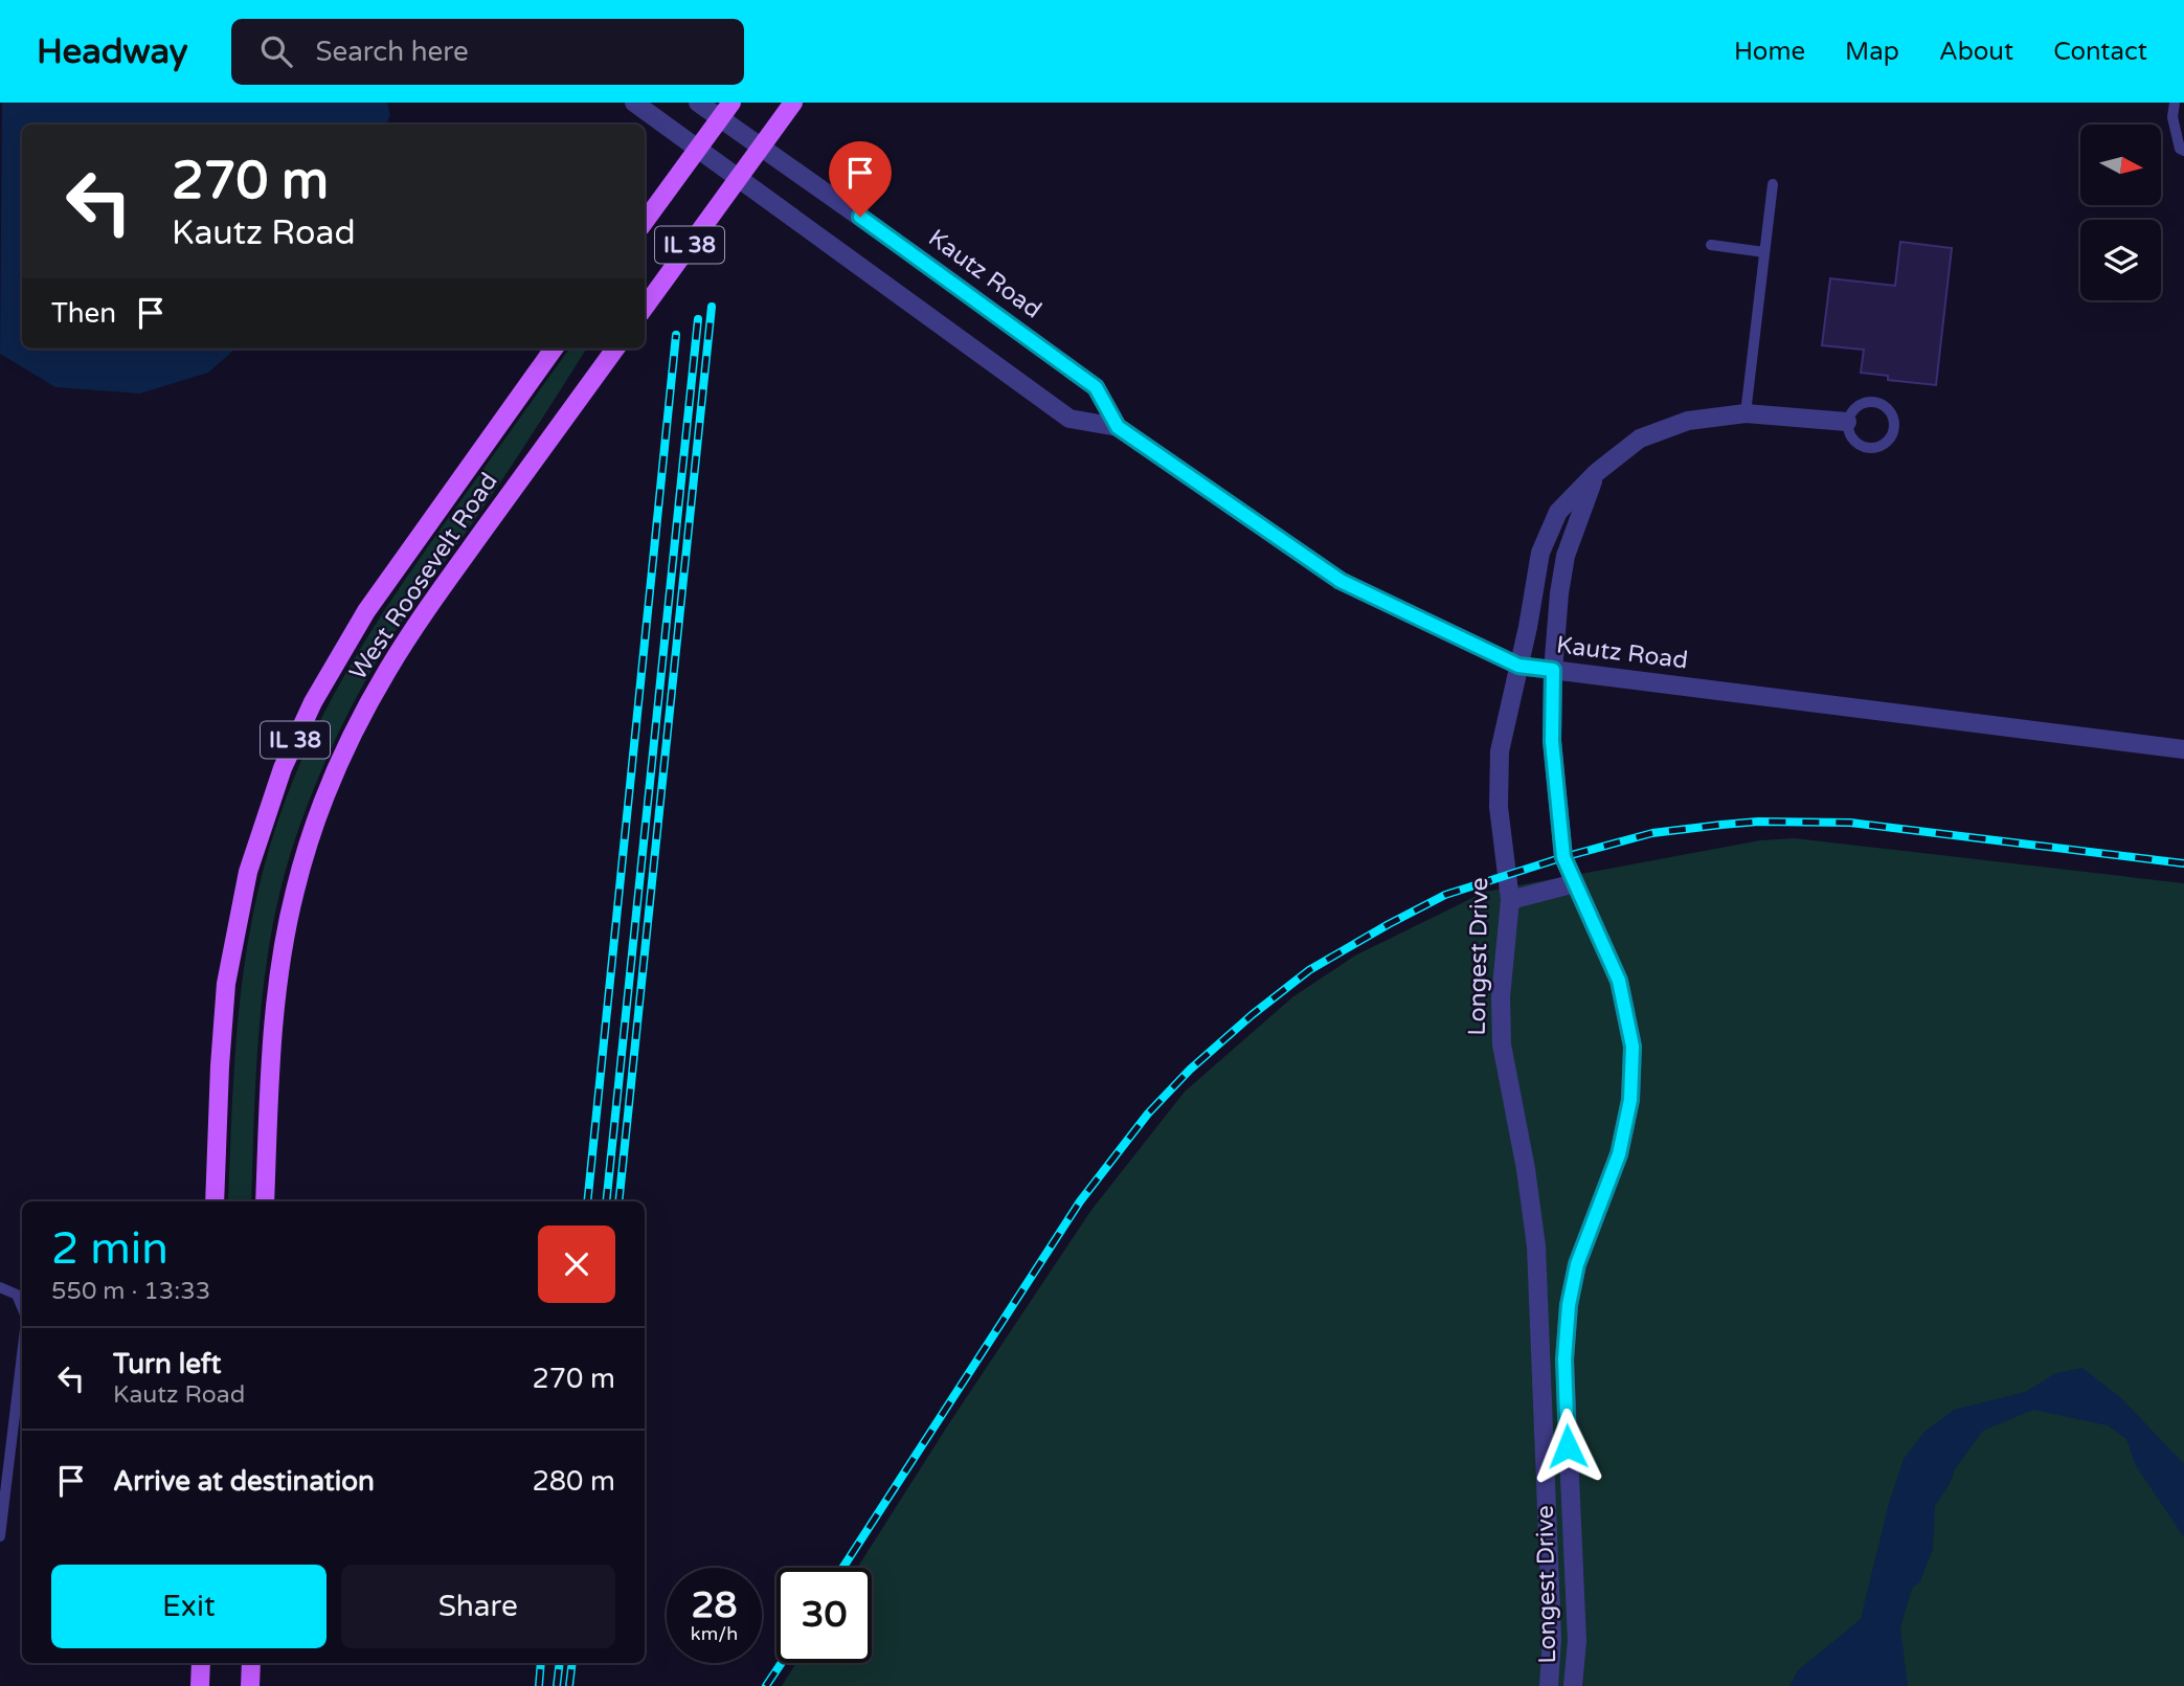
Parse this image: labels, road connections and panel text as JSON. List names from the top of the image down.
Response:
{
  "streets": {
    "main road": ["IL 38", "West Roosevelt Road"],
    "street": ["Kautz Road", "Longest Drive"]
  },
  "crossings": [
    ["IL 38", "Kautz Road"],
    ["Kautz Road", "Longest Drive"]
  ],
  "north": "right",
  "page": {
    "header": "Headway",
    "search": "Search here",
    "nav": [
      "Home",
      "Map",
      "About",
      "Contact"
    ],
    "turn": ["270 m", "Kautz Road"],
    "then": "Then",
    "heading": ["2 min", "550 m · 13:33"],
    "list": [
      {
        "name": "Turn left",
        "note": "Kautz Road",
        "value": "270 m"
      },
      {
        "name": "Arrive at destination",
        "value": "280 m"
      }
    ],
    "buttons": ["Exit", "Share"],
    "speed": "28 km/h",
    "limit": "30"
  }
}
